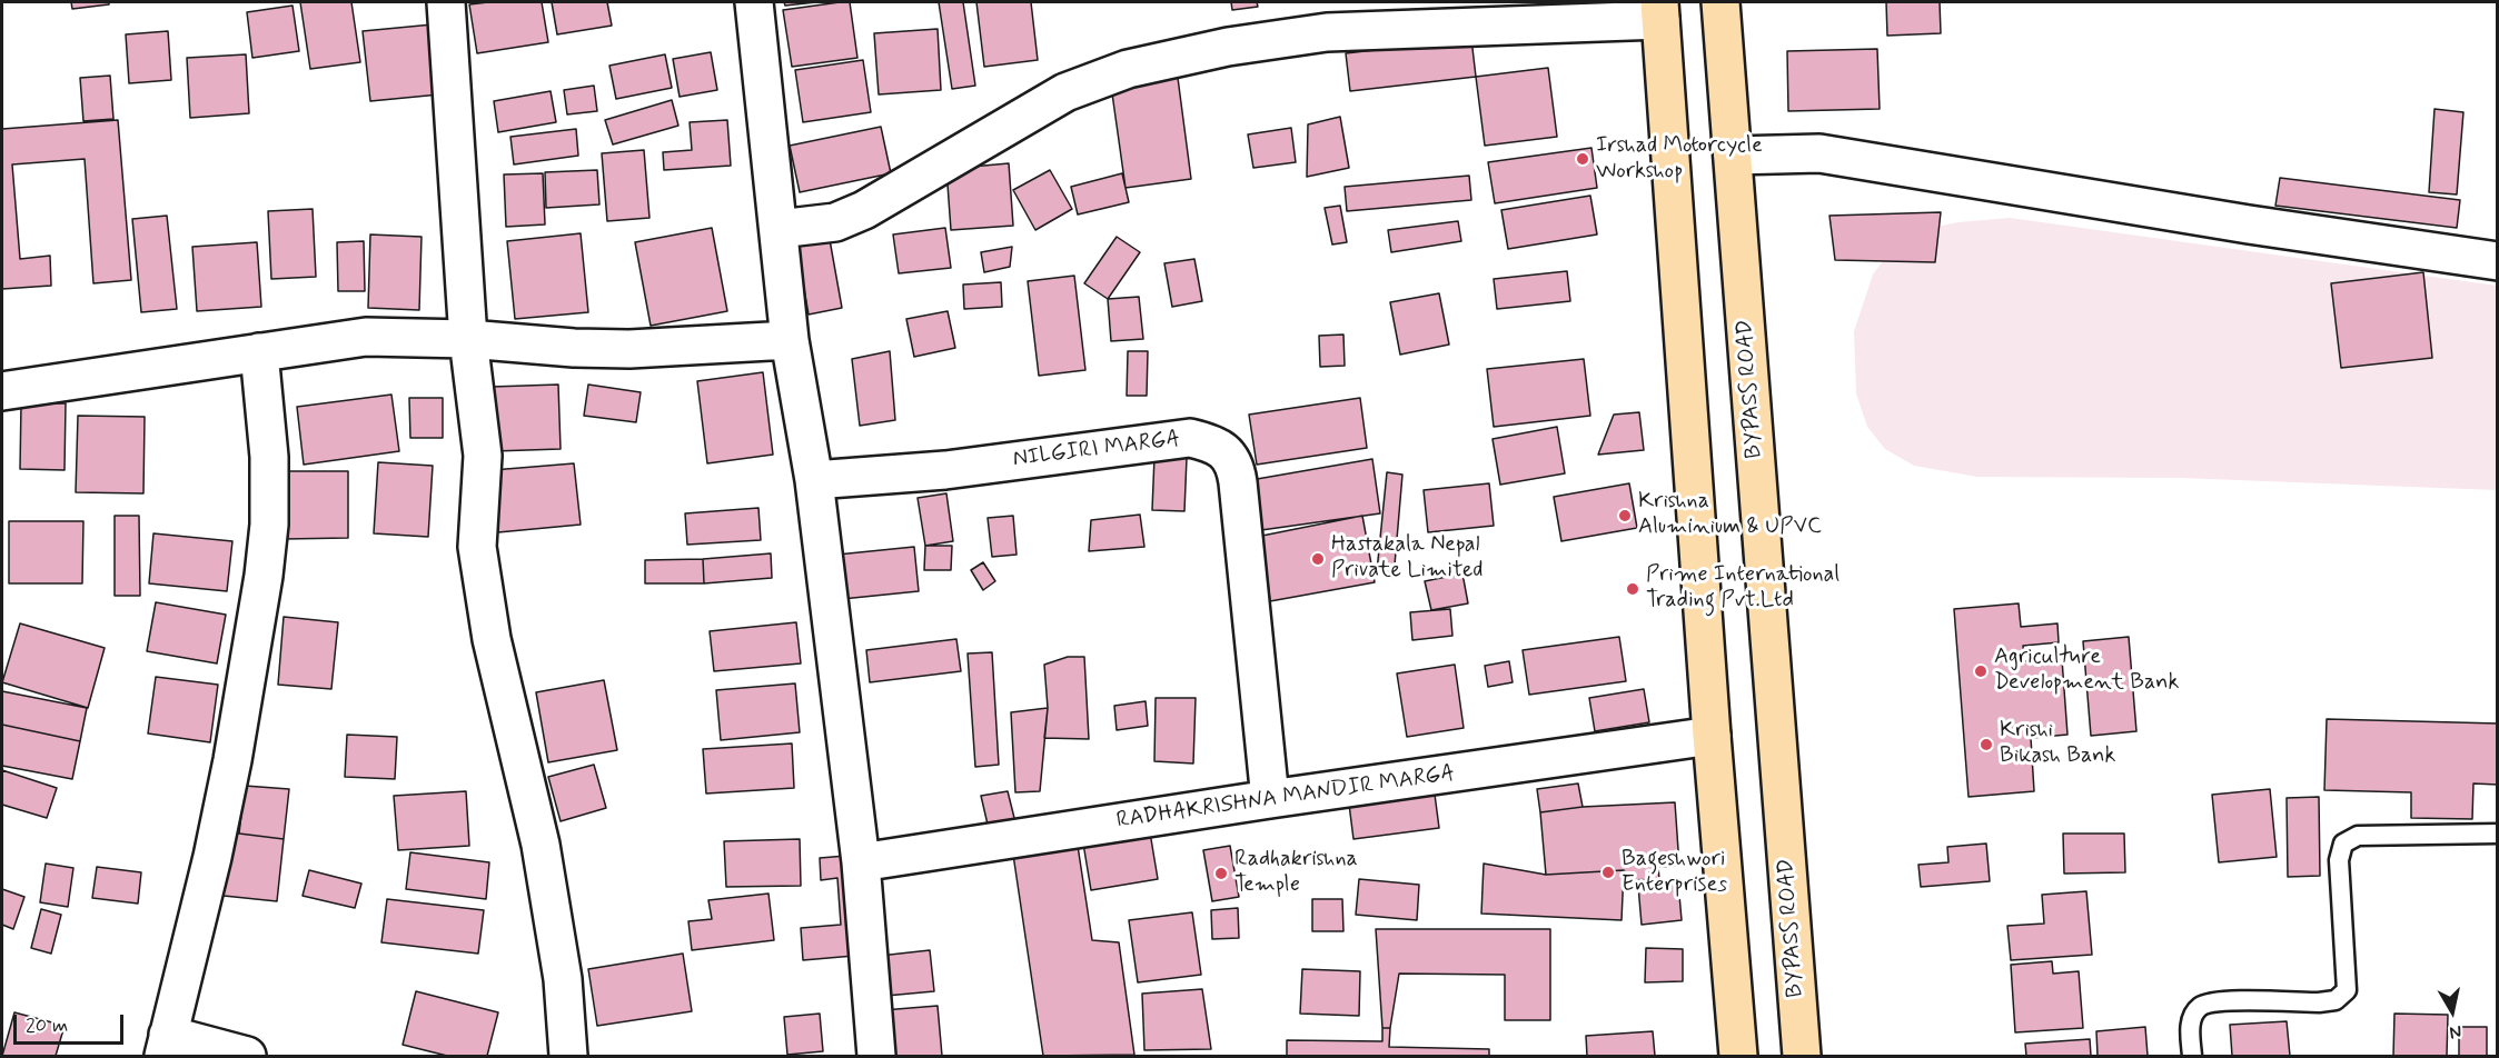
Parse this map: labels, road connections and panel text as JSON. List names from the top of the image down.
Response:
{
  "streets": {
    "highway": ["BYPASS ROAD"],
    "street": ["NILGIRI MARGA", "RADHAKRISHNA MANDIR MARGA"]
  },
  "crossings": [
    ["NILGIRI MARGA", "RADHAKRISHNA MANDIR MARGA"]
  ],
  "places": [
    "Irshad Motorcycle Workshop",
    "Krishna Aluminium & UPVC",
    "Hastakala Nepal Private Limited",
    "Prime International Trading Pvt.Ltd",
    "Agriculture Development Bank",
    "Krishi Bikash Bank",
    "Bageshwori Enterprises",
    "Radhakrishna Temple"
  ],
  "scale_bar": "20 m",
  "north": "bottom"
}
